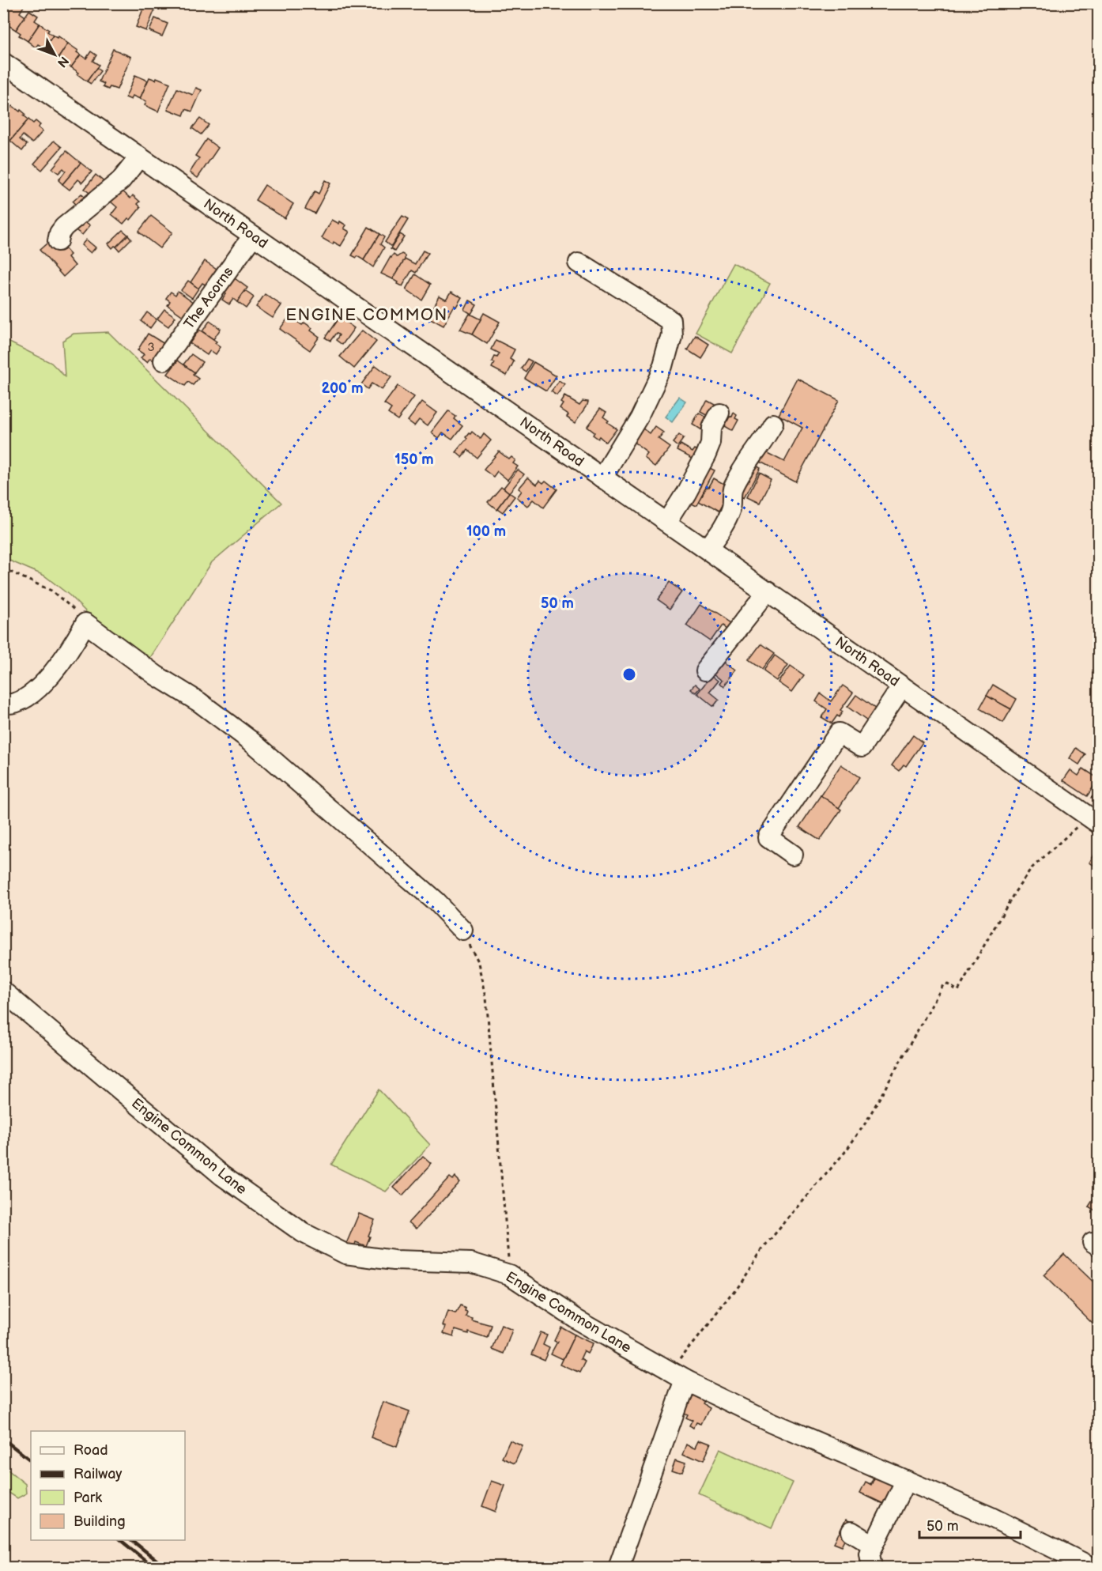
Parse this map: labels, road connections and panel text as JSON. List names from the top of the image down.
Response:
{
  "streets": {
    "street": ["North Road", "The Acorns", "Engine Common Lane"]
  },
  "crossings": [
    ["North Road", "The Acorns"]
  ],
  "districts": ["ENGINE COMMON"],
  "house_numbers": ["3"],
  "legend": [
    "Road",
    "Railway",
    "Park",
    "Building"
  ],
  "scale_bar": "50 m",
  "north": "bottom right",
  "rings": [
    "200 m",
    "150 m",
    "100 m",
    "50 m"
  ]
}
